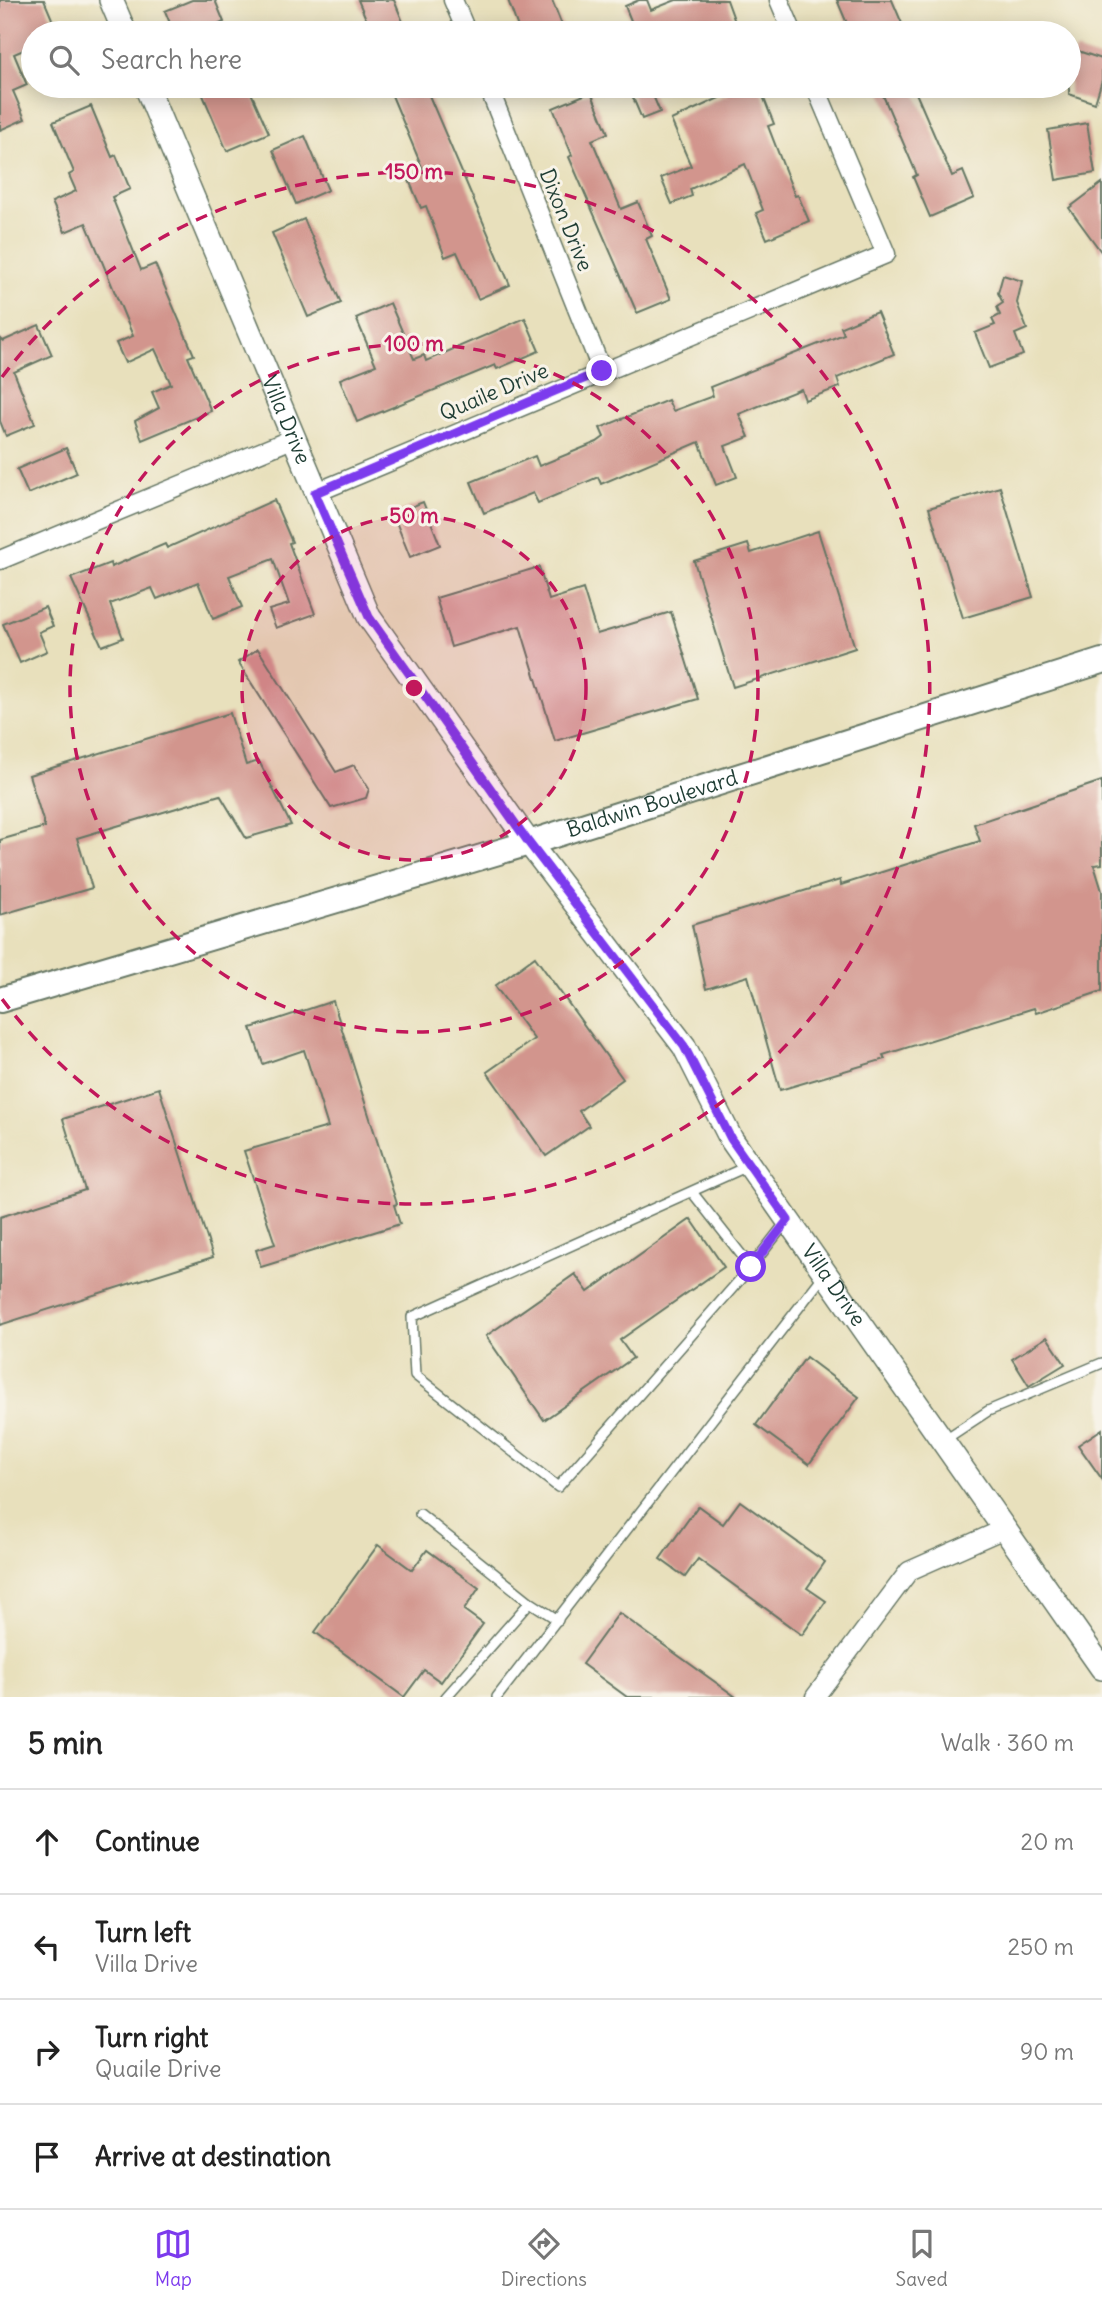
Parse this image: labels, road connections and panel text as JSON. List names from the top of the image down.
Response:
{
  "streets": {
    "main road": ["Baldwin Boulevard"],
    "street": ["Dixon Drive", "Quaile Drive", "Villa Drive"]
  },
  "crossings": [
    ["Dixon Drive", "Quaile Drive"],
    ["Quaile Drive", "Villa Drive"],
    ["Villa Drive", "Baldwin Boulevard"]
  ],
  "page": {
    "search": "Search here",
    "heading": ["5 min", "Walk · 360 m"],
    "list": [
      ["Continue", "20 m"],
      ["Turn left", "Villa Drive", "250 m"],
      ["Turn right", "Quaile Drive", "90 m"],
      "Arrive at destination"
    ],
    "nav": ["Map", "Directions", "Saved"]
  },
  "rings": ["150 m", "100 m", "50 m"]
}
